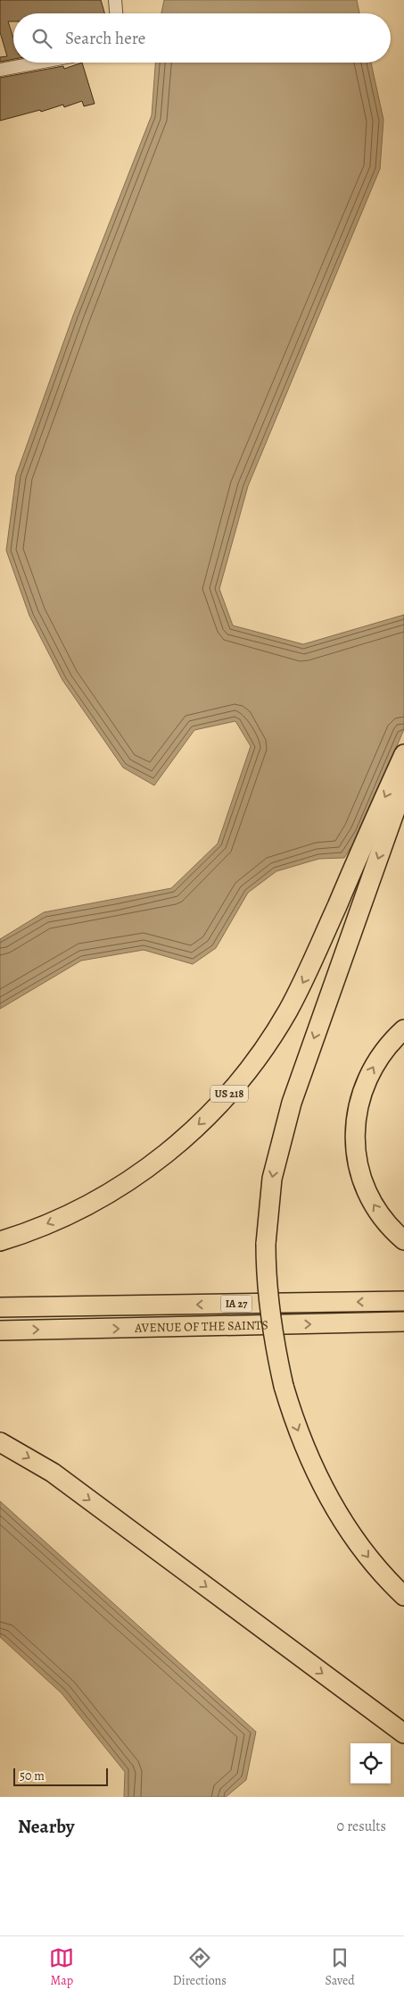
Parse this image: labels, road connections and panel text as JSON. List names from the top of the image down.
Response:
{
  "streets": {
    "highway": ["US 218", "IA 27", "AVENUE OF THE SAINTS"]
  },
  "scale_bar": "50 m",
  "page": {
    "search": "Search here",
    "scale": "50 m",
    "heading": ["Nearby", "0 results"],
    "nav": ["Map", "Directions", "Saved"]
  }
}
